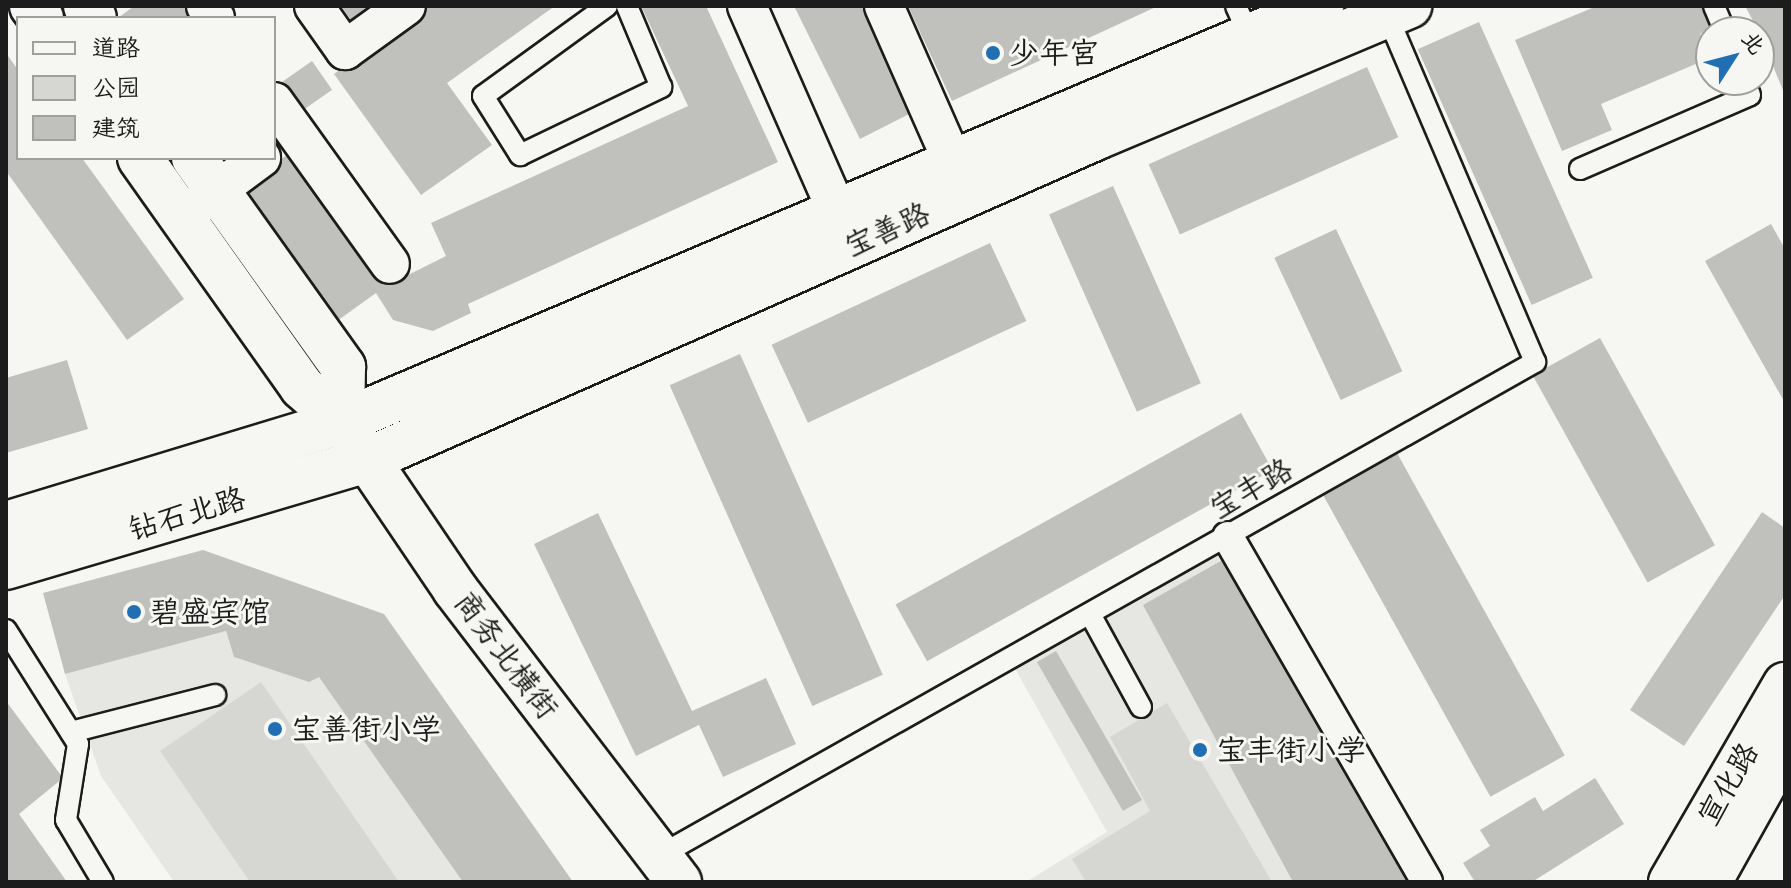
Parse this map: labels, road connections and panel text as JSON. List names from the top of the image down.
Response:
{
  "streets": {
    "main road": [
      "宝善路",
      "钻石北路",
      "商务北横街",
      "宣化路"
    ],
    "lane": ["宝丰路"]
  },
  "crossings": [
    ["宝善路", "宝丰路"],
    ["宝善路", "钻石北路"],
    ["宝善路", "商务北横街"],
    ["宝丰路", "商务北横街"],
    ["钻石北路", "商务北横街"]
  ],
  "places": [
    "少年宫",
    "碧盛宾馆",
    "宝善街小学",
    "宝丰街小学"
  ],
  "legend": ["道路", "公园", "建筑"],
  "north": "top right"
}
